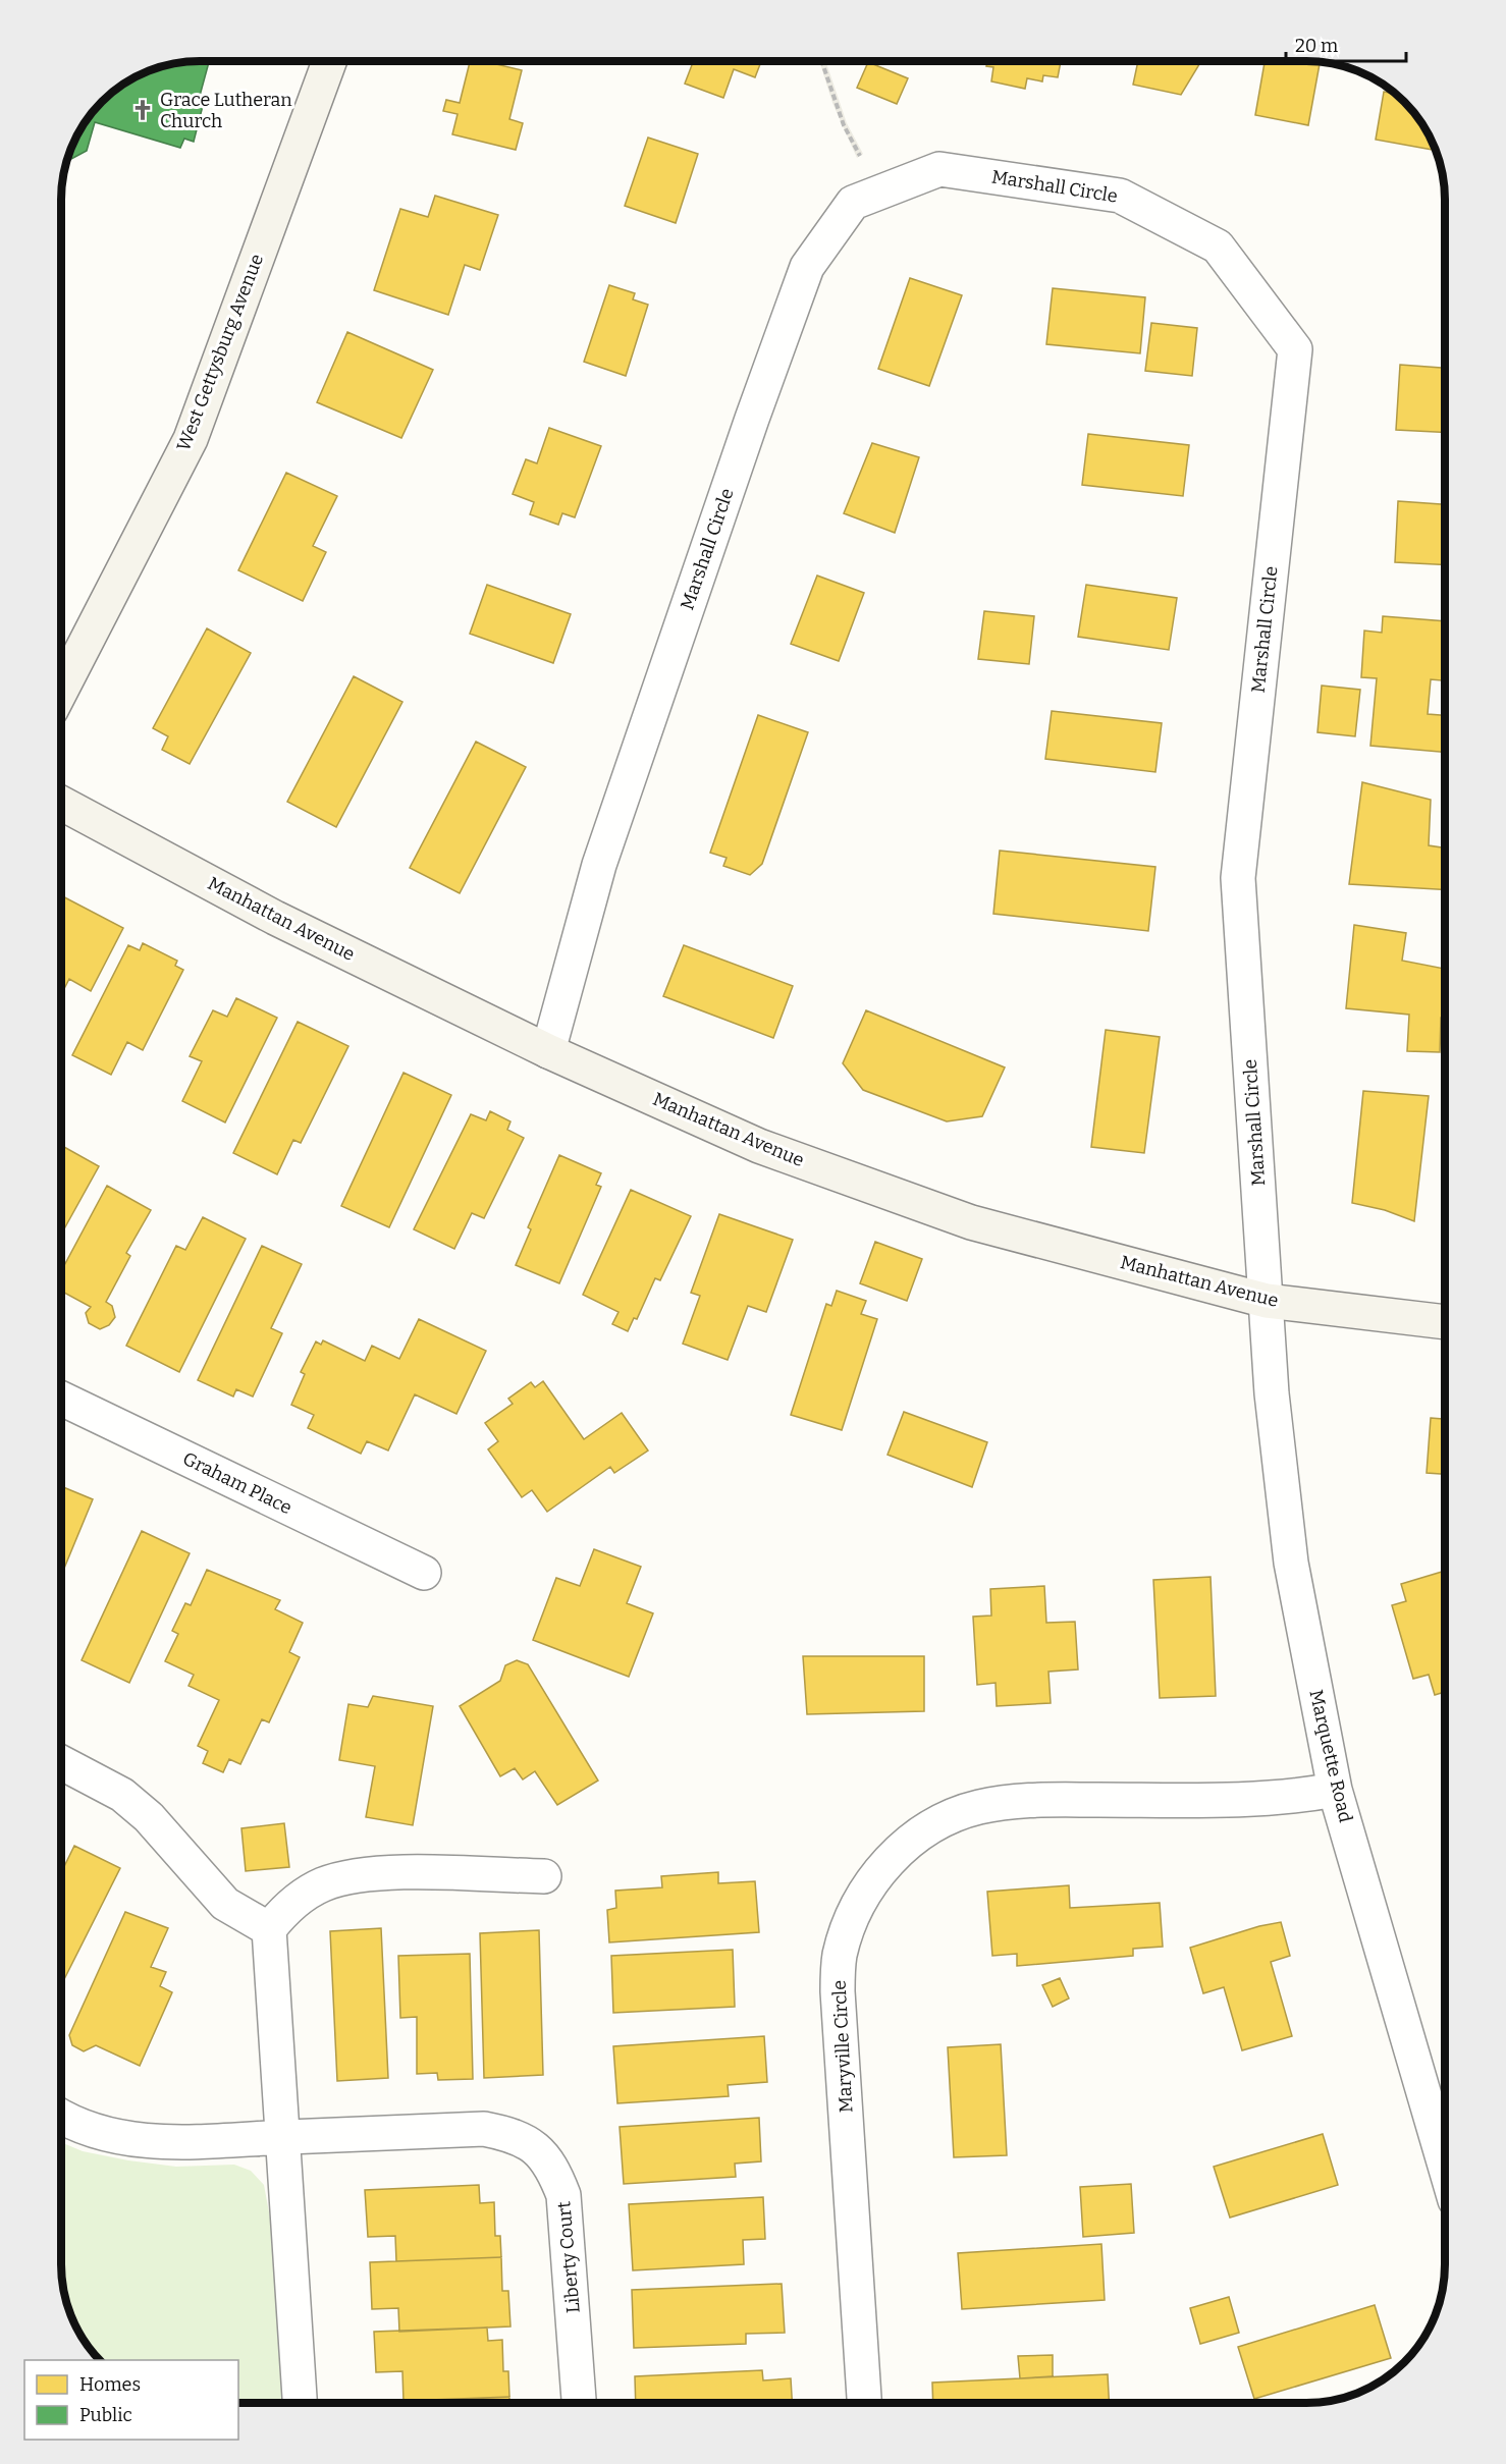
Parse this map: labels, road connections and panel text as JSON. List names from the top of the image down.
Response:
{
  "streets": {
    "street": [
      "Marshall Circle",
      "West Gettysburg Avenue",
      "Manhattan Avenue",
      "Graham Place",
      "Marquette Road",
      "Maryville Circle",
      "Liberty Court"
    ]
  },
  "crossings": [
    ["Marshall Circle", "Manhattan Avenue"],
    ["Marshall Circle", "Marquette Road"],
    ["Manhattan Avenue", "Marquette Road"],
    ["Marquette Road", "Maryville Circle"]
  ],
  "places": {
    "church": ["Grace Lutheran Church"]
  },
  "legend": ["Homes", "Public"],
  "scale_bar": "20 m"
}
